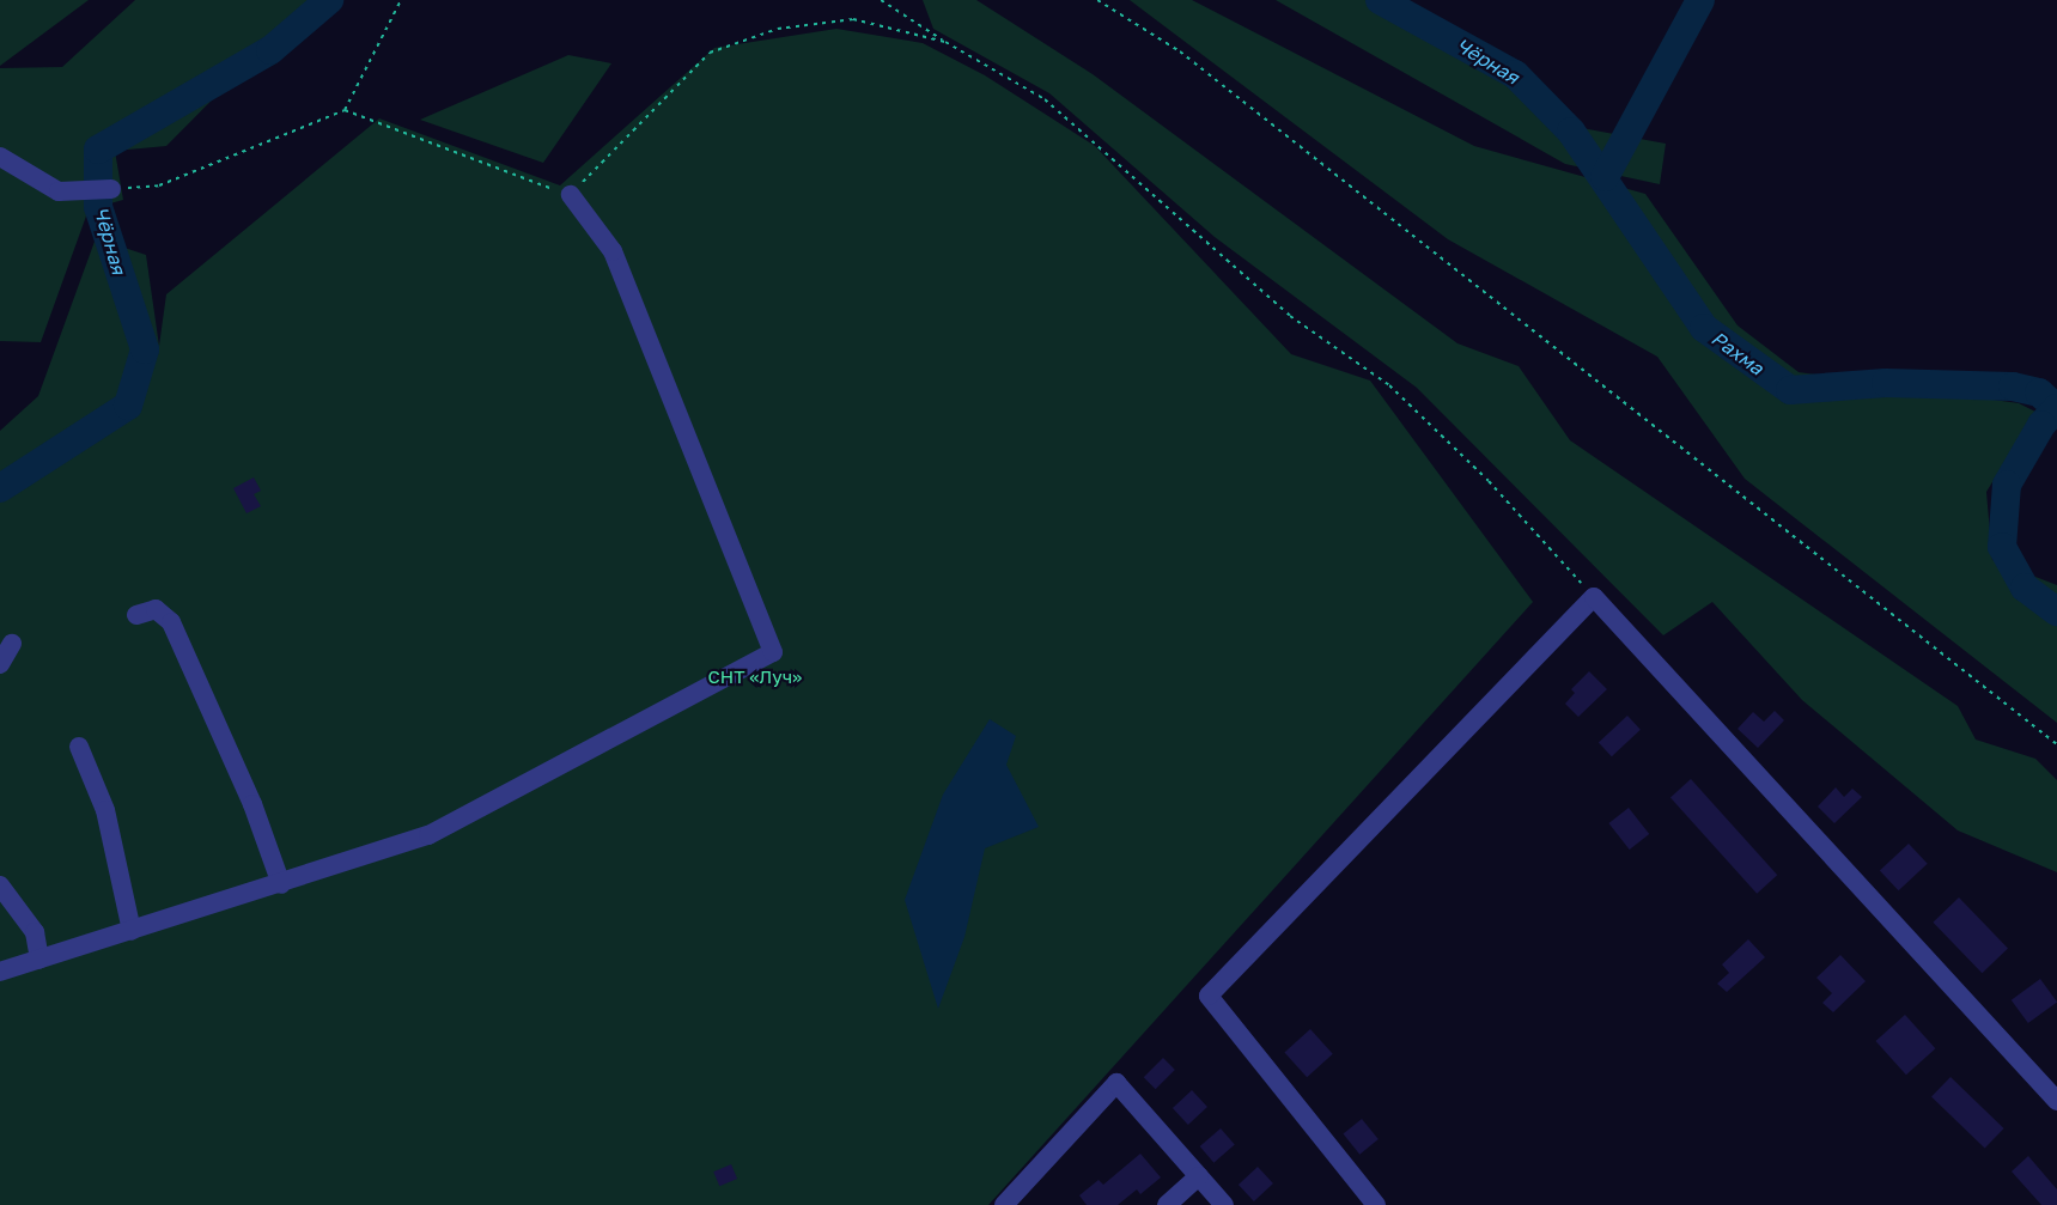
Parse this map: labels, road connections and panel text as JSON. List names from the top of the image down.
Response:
{
  "water": ["Чёрная", "Рахма"],
  "parks": ["СНТ «Луч»"]
}
